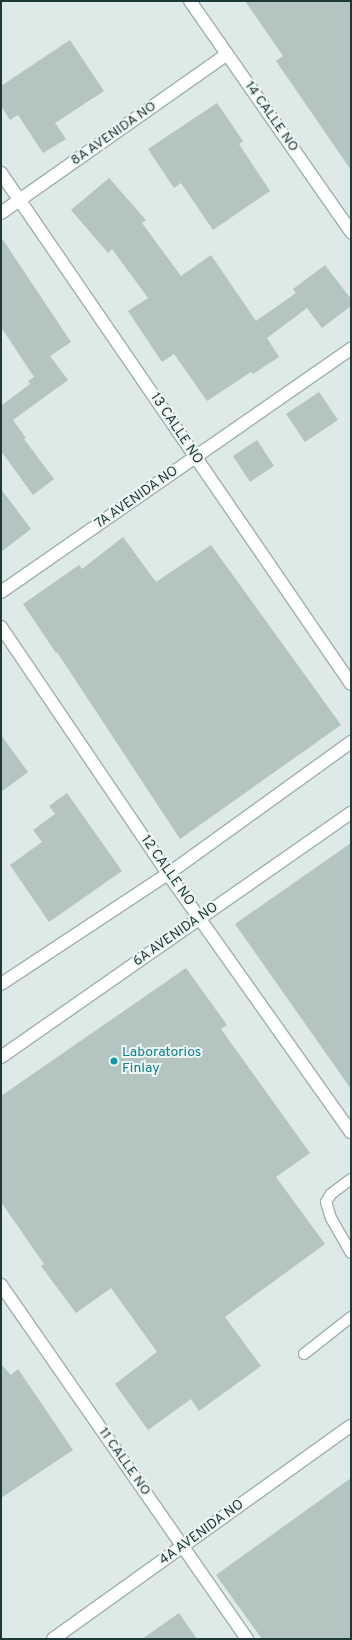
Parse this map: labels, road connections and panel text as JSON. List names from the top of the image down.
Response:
{
  "streets": {
    "street": [
      "14 CALLE NO",
      "8A AVENIDA NO",
      "13 CALLE NO",
      "7A AVENIDA NO",
      "12 CALLE NO",
      "6A AVENIDA NO",
      "11 CALLE NO",
      "4A AVENIDA NO"
    ]
  },
  "crossings": [
    ["14 CALLE NO", "8A AVENIDA NO"],
    ["8A AVENIDA NO", "13 CALLE NO"],
    ["13 CALLE NO", "7A AVENIDA NO"],
    ["12 CALLE NO", "6A AVENIDA NO"],
    ["11 CALLE NO", "4A AVENIDA NO"]
  ],
  "places": ["Laboratorios Finlay"]
}
